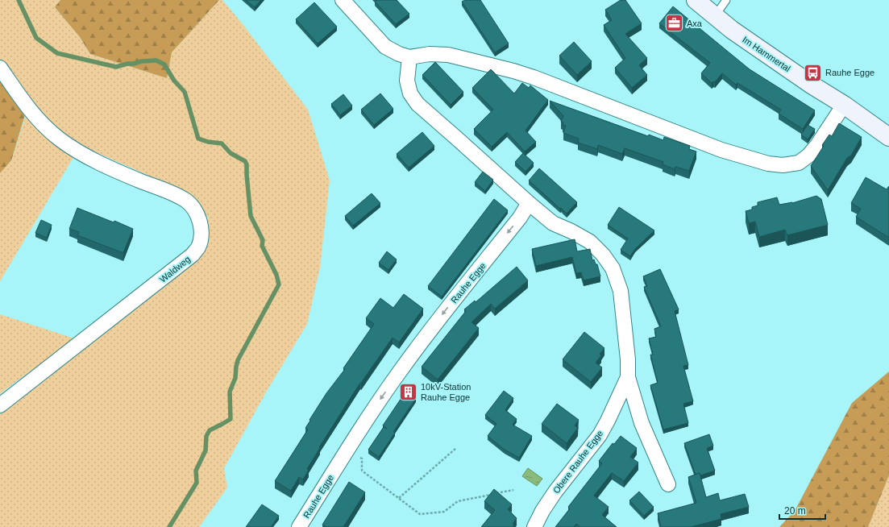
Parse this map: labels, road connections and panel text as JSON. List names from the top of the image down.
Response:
{
  "streets": {
    "main road": ["Im Hammertal"],
    "street": ["Waldweg", "Rauhe Egge", "Obere Rauhe Egge"]
  },
  "crossings": [
    ["Rauhe Egge", "Obere Rauhe Egge"]
  ],
  "one_way": ["Rauhe Egge"],
  "places": {
    "office": ["Axa"],
    "bus stop": ["Rauhe Egge"],
    "building": ["10kV-Station Rauhe Egge"]
  },
  "scale_bar": "20 m"
}
